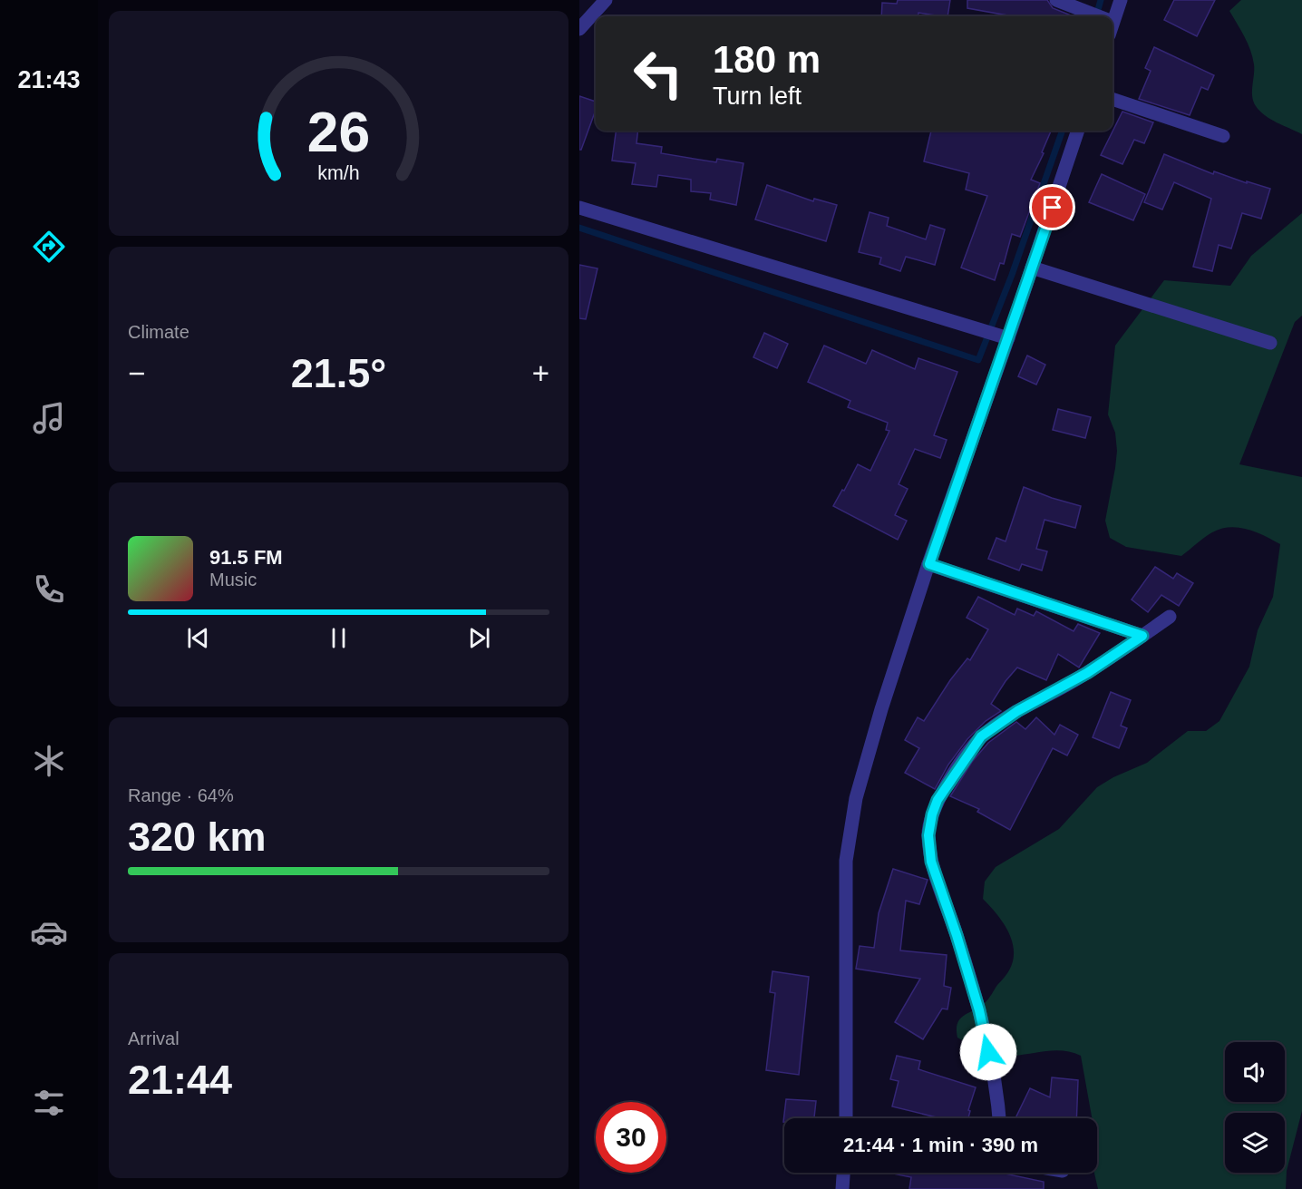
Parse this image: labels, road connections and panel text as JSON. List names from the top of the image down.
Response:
{
  "page": {
    "tabs": "21:43",
    "turn": ["180 m", "Turn left"],
    "tile": [
      "Climate",
      ["Range · 64%", "320 km"],
      ["Arrival", "21:44"]
    ],
    "heat": ["−", "21.5°", "+"],
    "song": ["91.5 FM", "Music"],
    "limit": "30",
    "trip": "21:44 · 1 min · 390 m",
    "gauge": ["26", "km/h"]
  }
}
